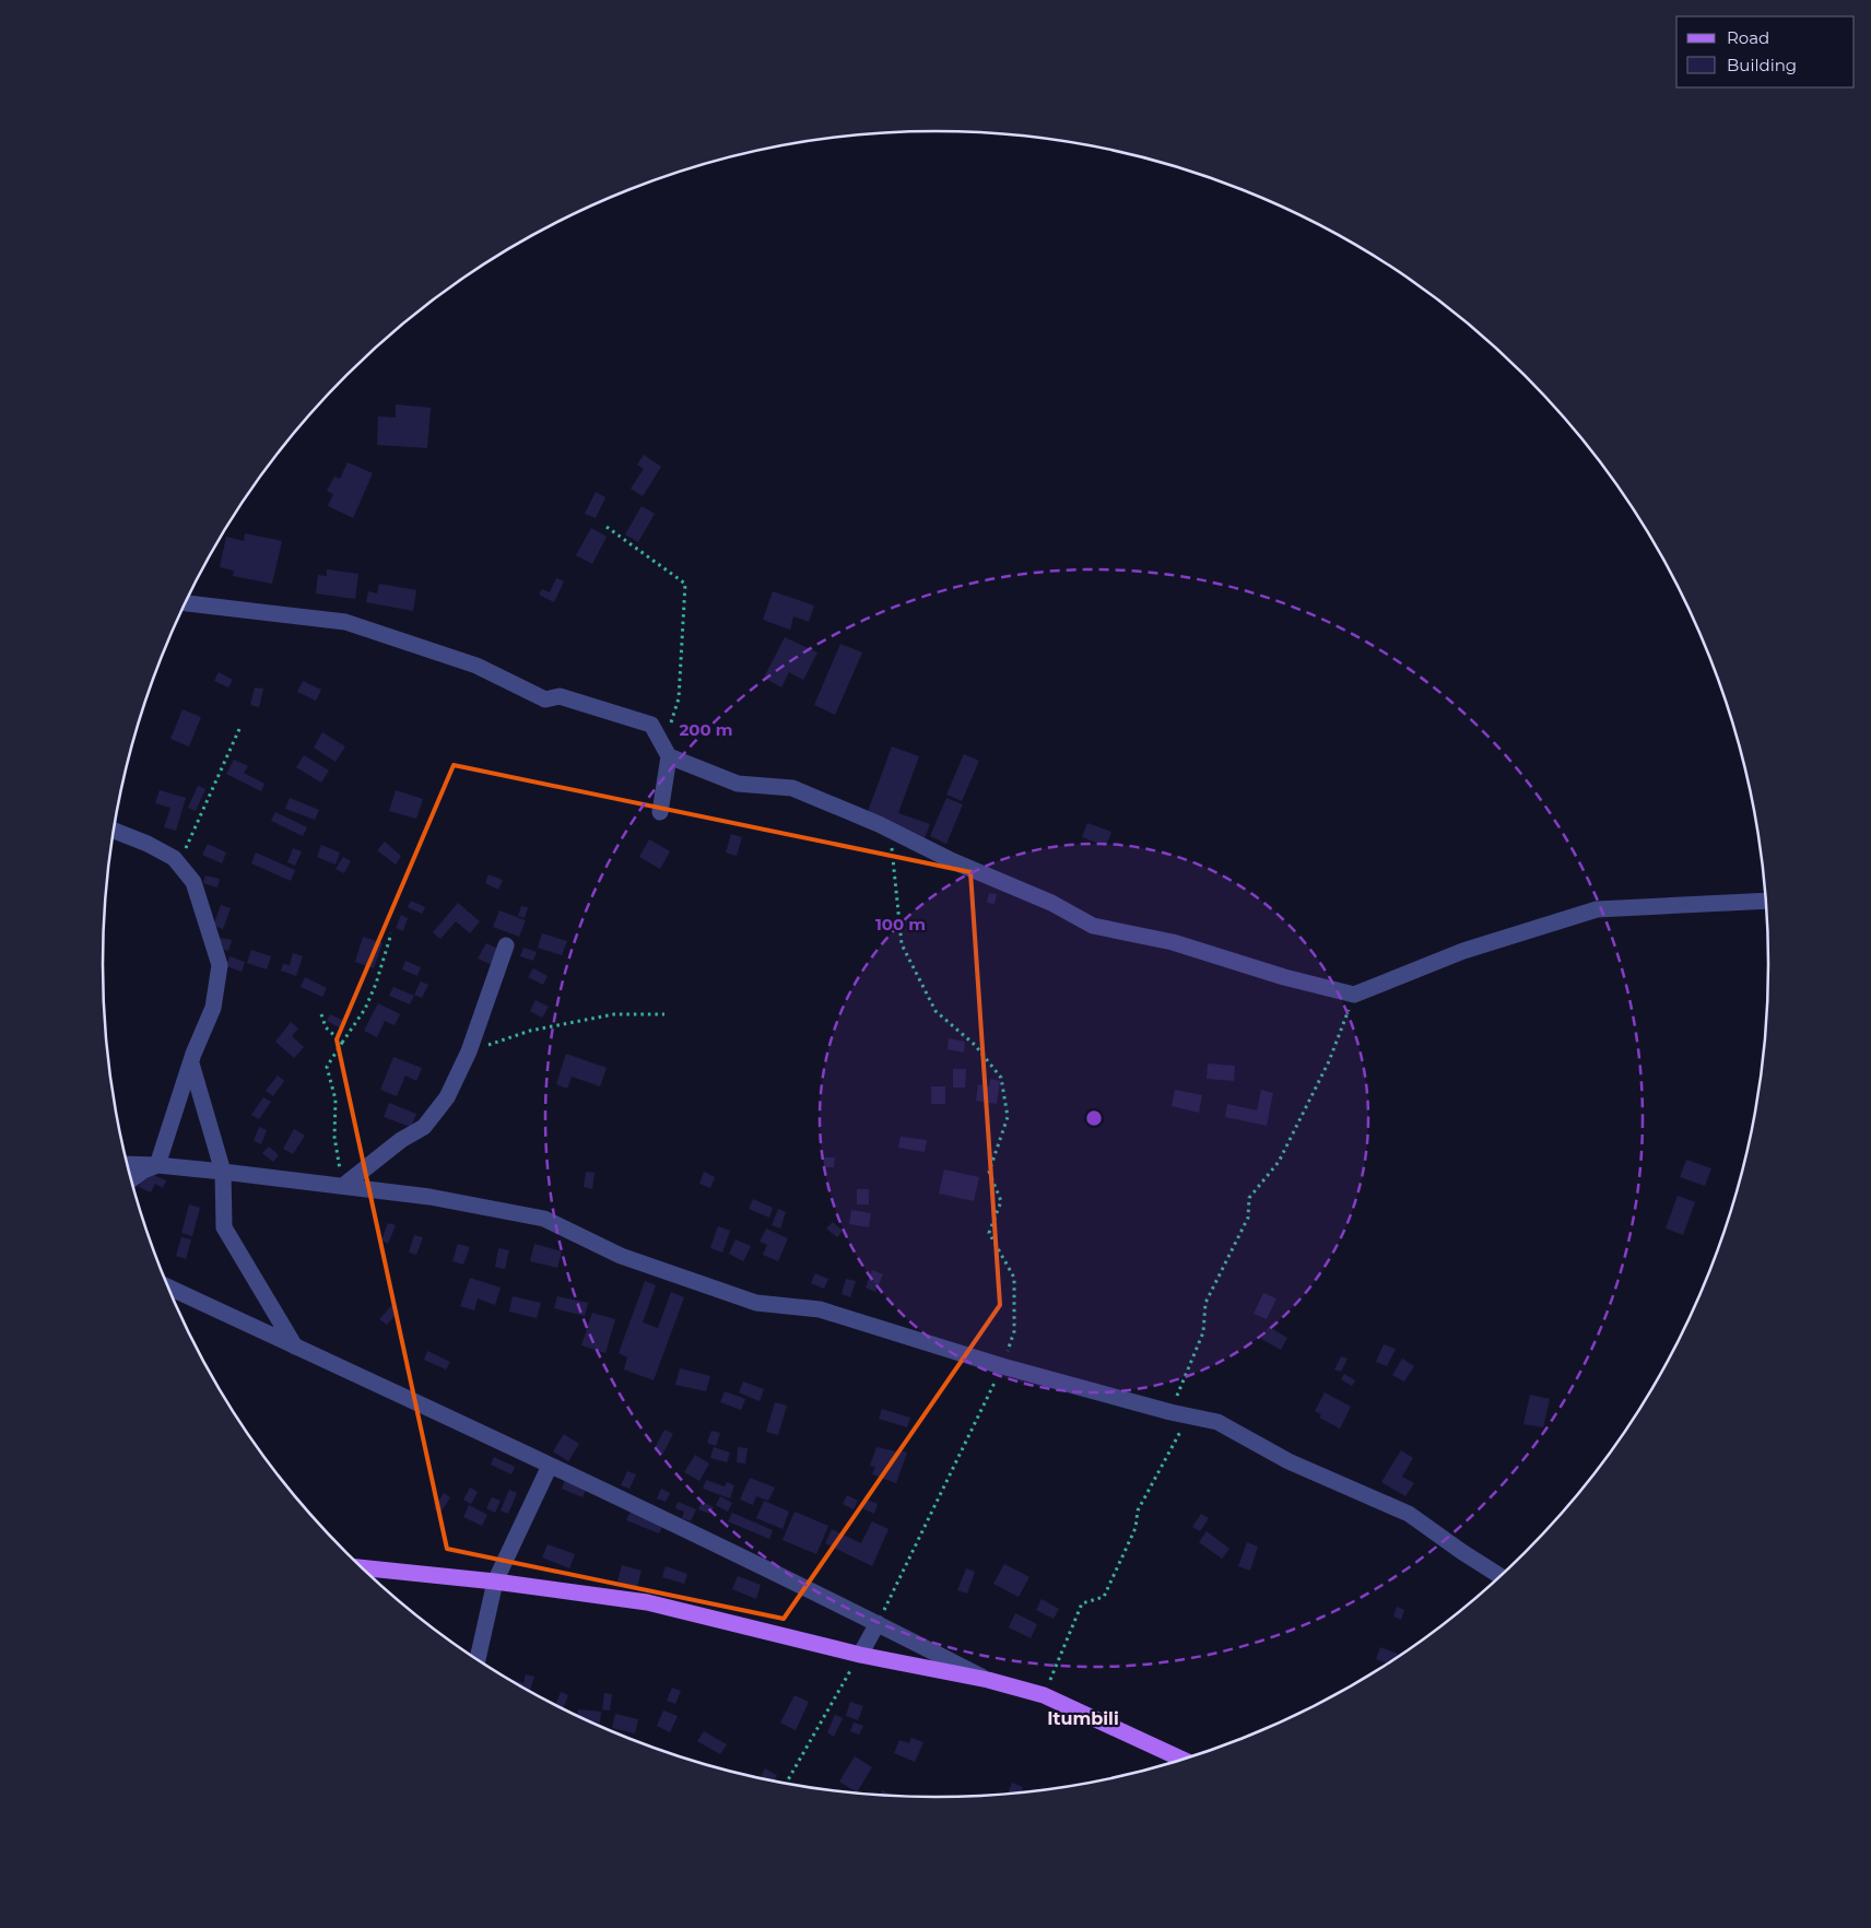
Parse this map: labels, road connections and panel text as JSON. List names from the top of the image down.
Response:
{
  "districts": ["Itumbili"],
  "legend": ["Road", "Building"],
  "rings": ["200 m", "100 m"]
}
